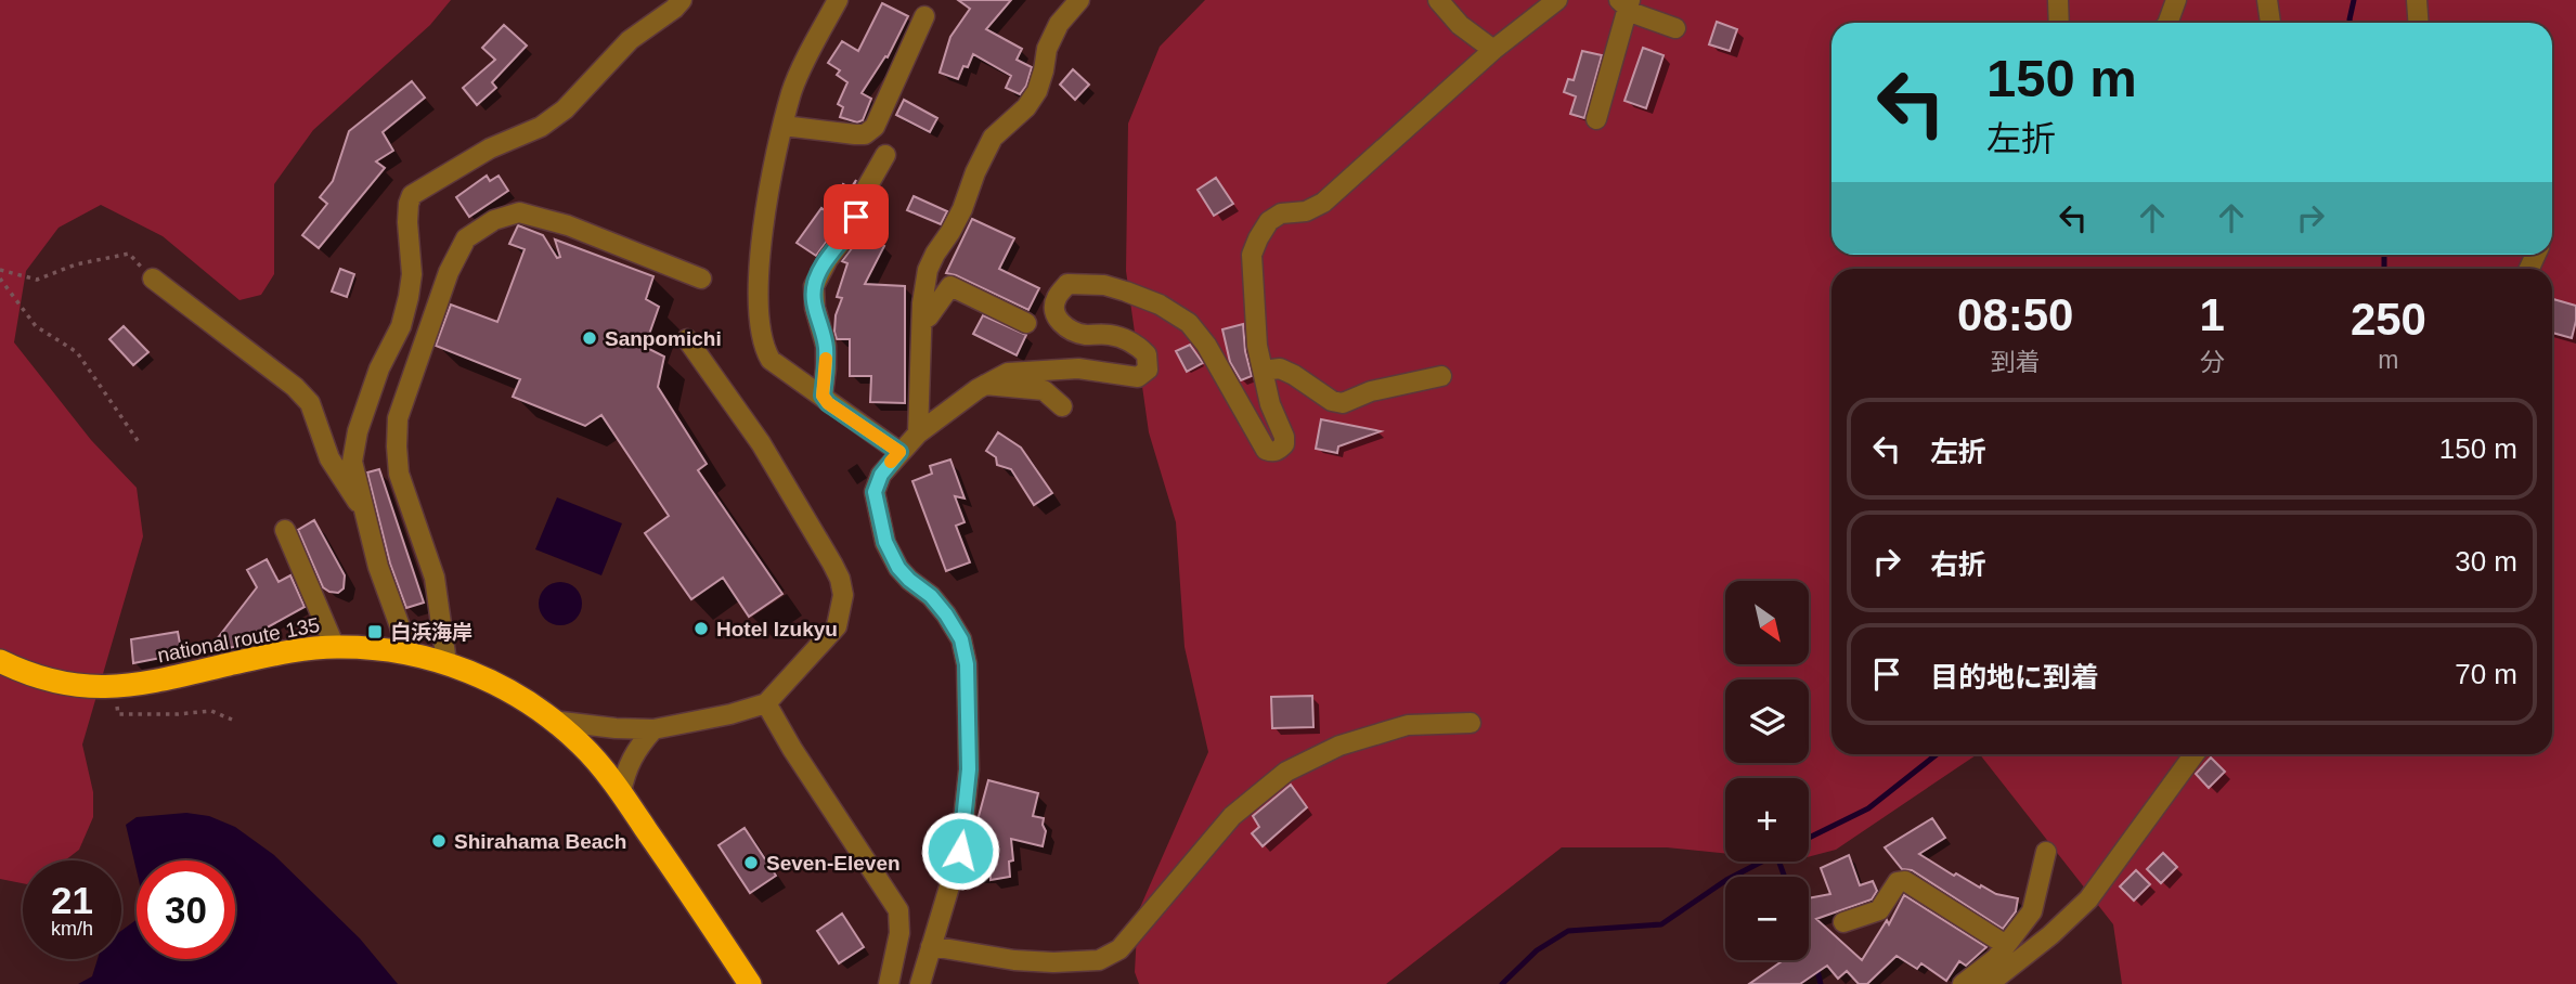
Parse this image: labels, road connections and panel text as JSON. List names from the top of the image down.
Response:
{
  "streets": {
    "highway": ["national route 135"]
  },
  "places": {
    "other": [
      "Sanpomichi",
      "Hotel Izukyu",
      "Shirahama Beach",
      "Seven-Eleven"
    ],
    "transit": ["白浜海岸"]
  },
  "north": "bottom right",
  "page": {
    "turn": ["150 m", "左折"],
    "eta": [
      "08:50",
      "到着",
      "1",
      "分",
      "250",
      "m"
    ],
    "list": [
      {
        "name": "左折",
        "value": "150 m"
      },
      {
        "name": "右折",
        "value": "30 m"
      },
      {
        "name": "目的地に到着",
        "value": "70 m"
      }
    ],
    "map_buttons": ["+", "−"],
    "speed": "21 km/h",
    "limit": "30"
  }
}
